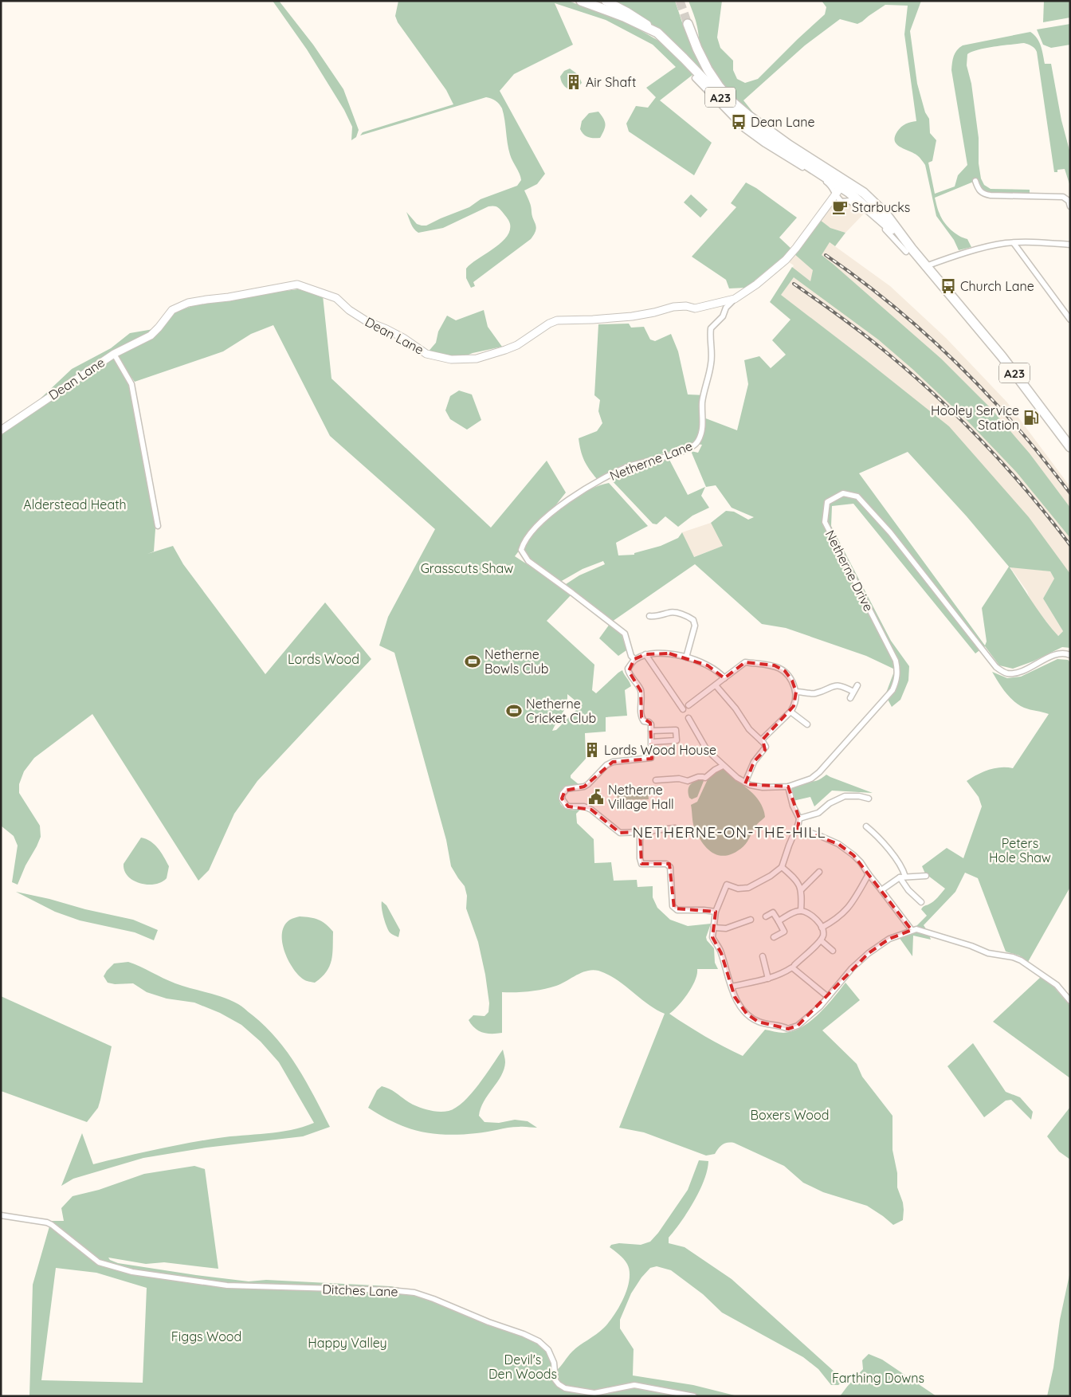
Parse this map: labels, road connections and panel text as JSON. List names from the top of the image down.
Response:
{
  "streets": {
    "highway": ["A23"],
    "street": [
      "Dean Lane",
      "Netherne Lane",
      "Netherne Drive",
      "Ditches Lane"
    ]
  },
  "crossings": [
    ["A23", "Dean Lane"],
    ["Dean Lane", "Netherne Lane"]
  ],
  "districts": ["NETHERNE-ON-THE-HILL"],
  "parks": [
    "Alderstead Heath",
    "Grasscuts Shaw",
    "Lords Wood",
    "Peters Hole Shaw",
    "Boxers Wood",
    "Figgs Wood",
    "Happy Valley",
    "Devil's Den Woods",
    "Farthing Downs"
  ],
  "places": {
    "building": ["Air Shaft", "Lords Wood House"],
    "bus stop": ["Dean Lane", "Church Lane"],
    "cafe": ["Starbucks"],
    "fuel station": ["Hooley Service Station"],
    "sports": ["Netherne Bowls Club", "Netherne Cricket Club"],
    "public building": ["Netherne Village Hall"]
  }
}
